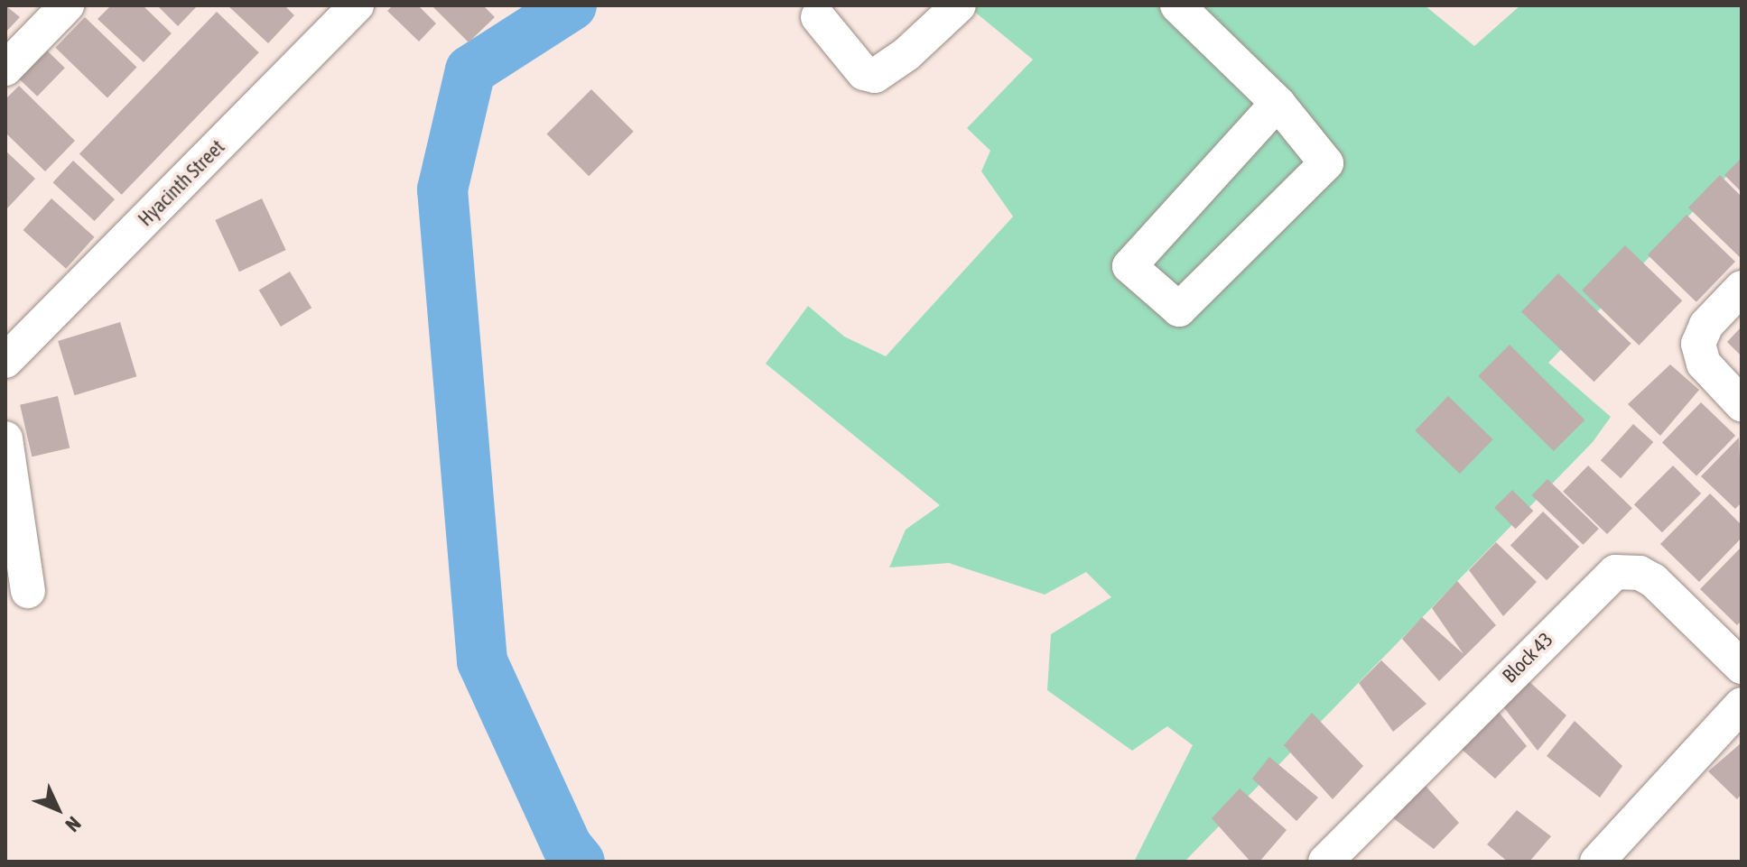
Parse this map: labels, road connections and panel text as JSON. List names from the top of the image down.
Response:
{
  "streets": {
    "street": ["Hyacinth Street", "Block 43"]
  },
  "north": "bottom right"
}
